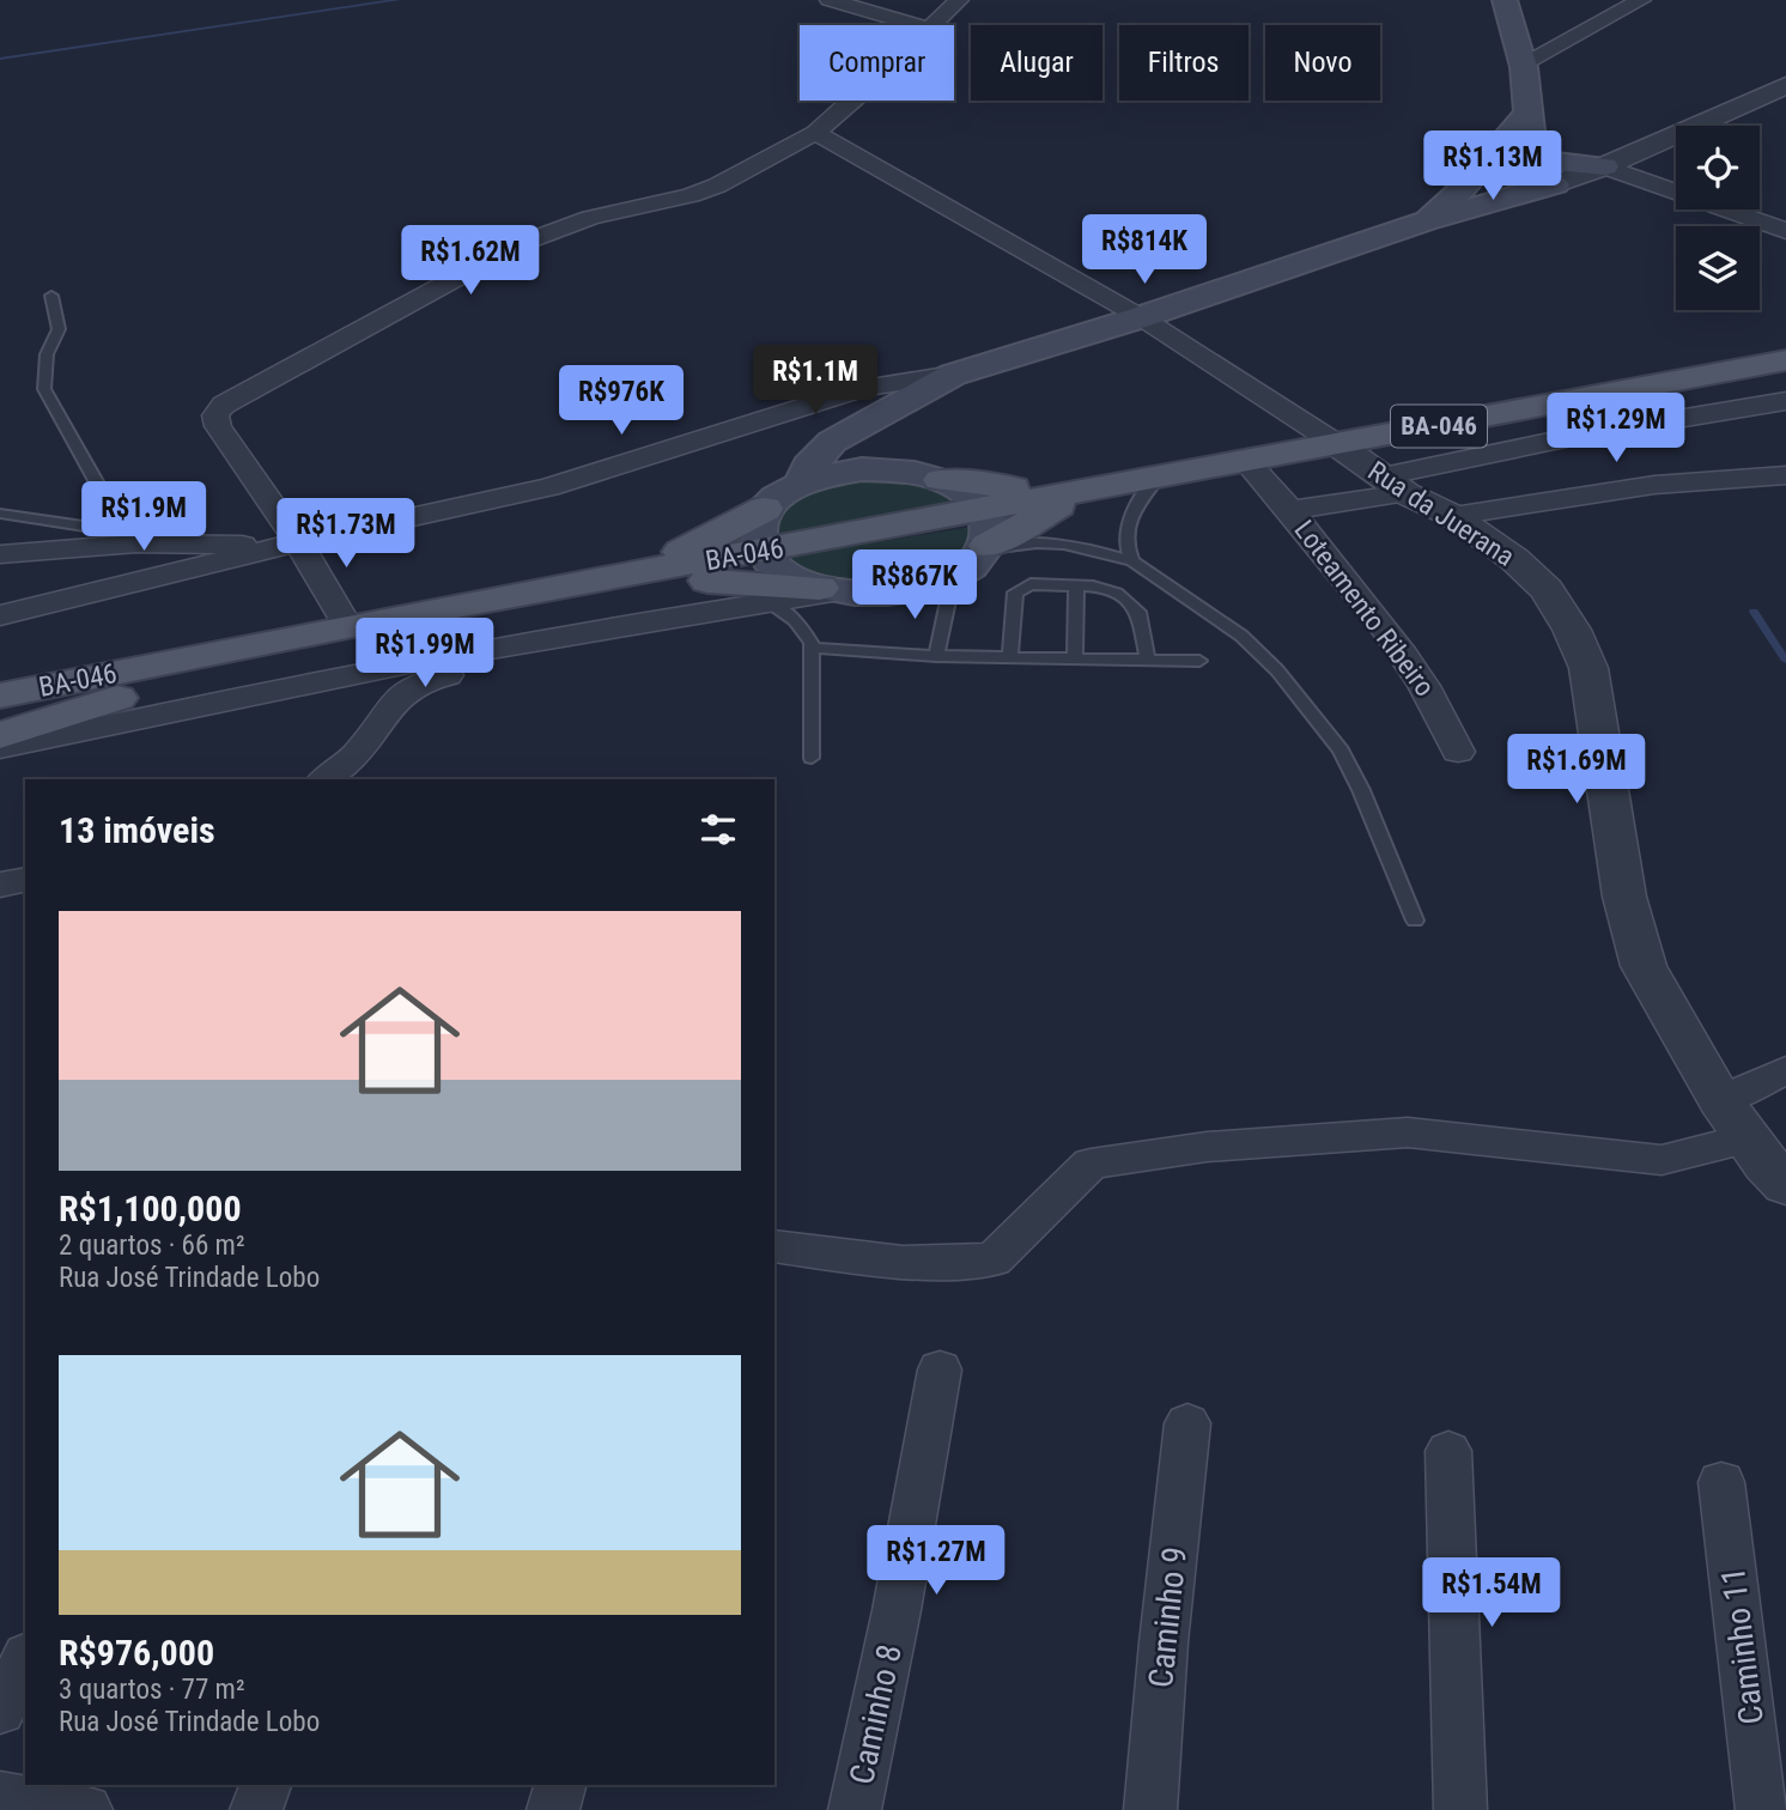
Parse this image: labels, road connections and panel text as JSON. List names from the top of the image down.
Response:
{
  "streets": {
    "main road": ["BA-046"],
    "street": [
      "Rua da Juerana",
      "Loteamento Ribeiro",
      "Caminho 9",
      "Caminho 11",
      "Caminho 8"
    ]
  },
  "crossings": [
    ["BA-046", "Rua da Juerana"],
    ["BA-046", "Loteamento Ribeiro"]
  ],
  "page": {
    "chip": [
      "Comprar",
      "Alugar",
      "Filtros",
      "Novo"
    ],
    "price": [
      "R$1.13M",
      "R$814K",
      "R$1.62M",
      "R$1.1M",
      "R$976K",
      "R$1.29M",
      "R$1.9M",
      "R$1.73M",
      "R$867K",
      "R$1.99M",
      "R$1.69M",
      "R$1.27M",
      "R$1.54M"
    ],
    "heading": "13 imóveis",
    "list": [
      {
        "name": "R$1,100,000",
        "note": "2 quartos · 66 m² · Rua José Trindade Lobo"
      },
      {
        "name": "R$976,000",
        "note": "3 quartos · 77 m² · Rua José Trindade Lobo"
      }
    ]
  }
}
